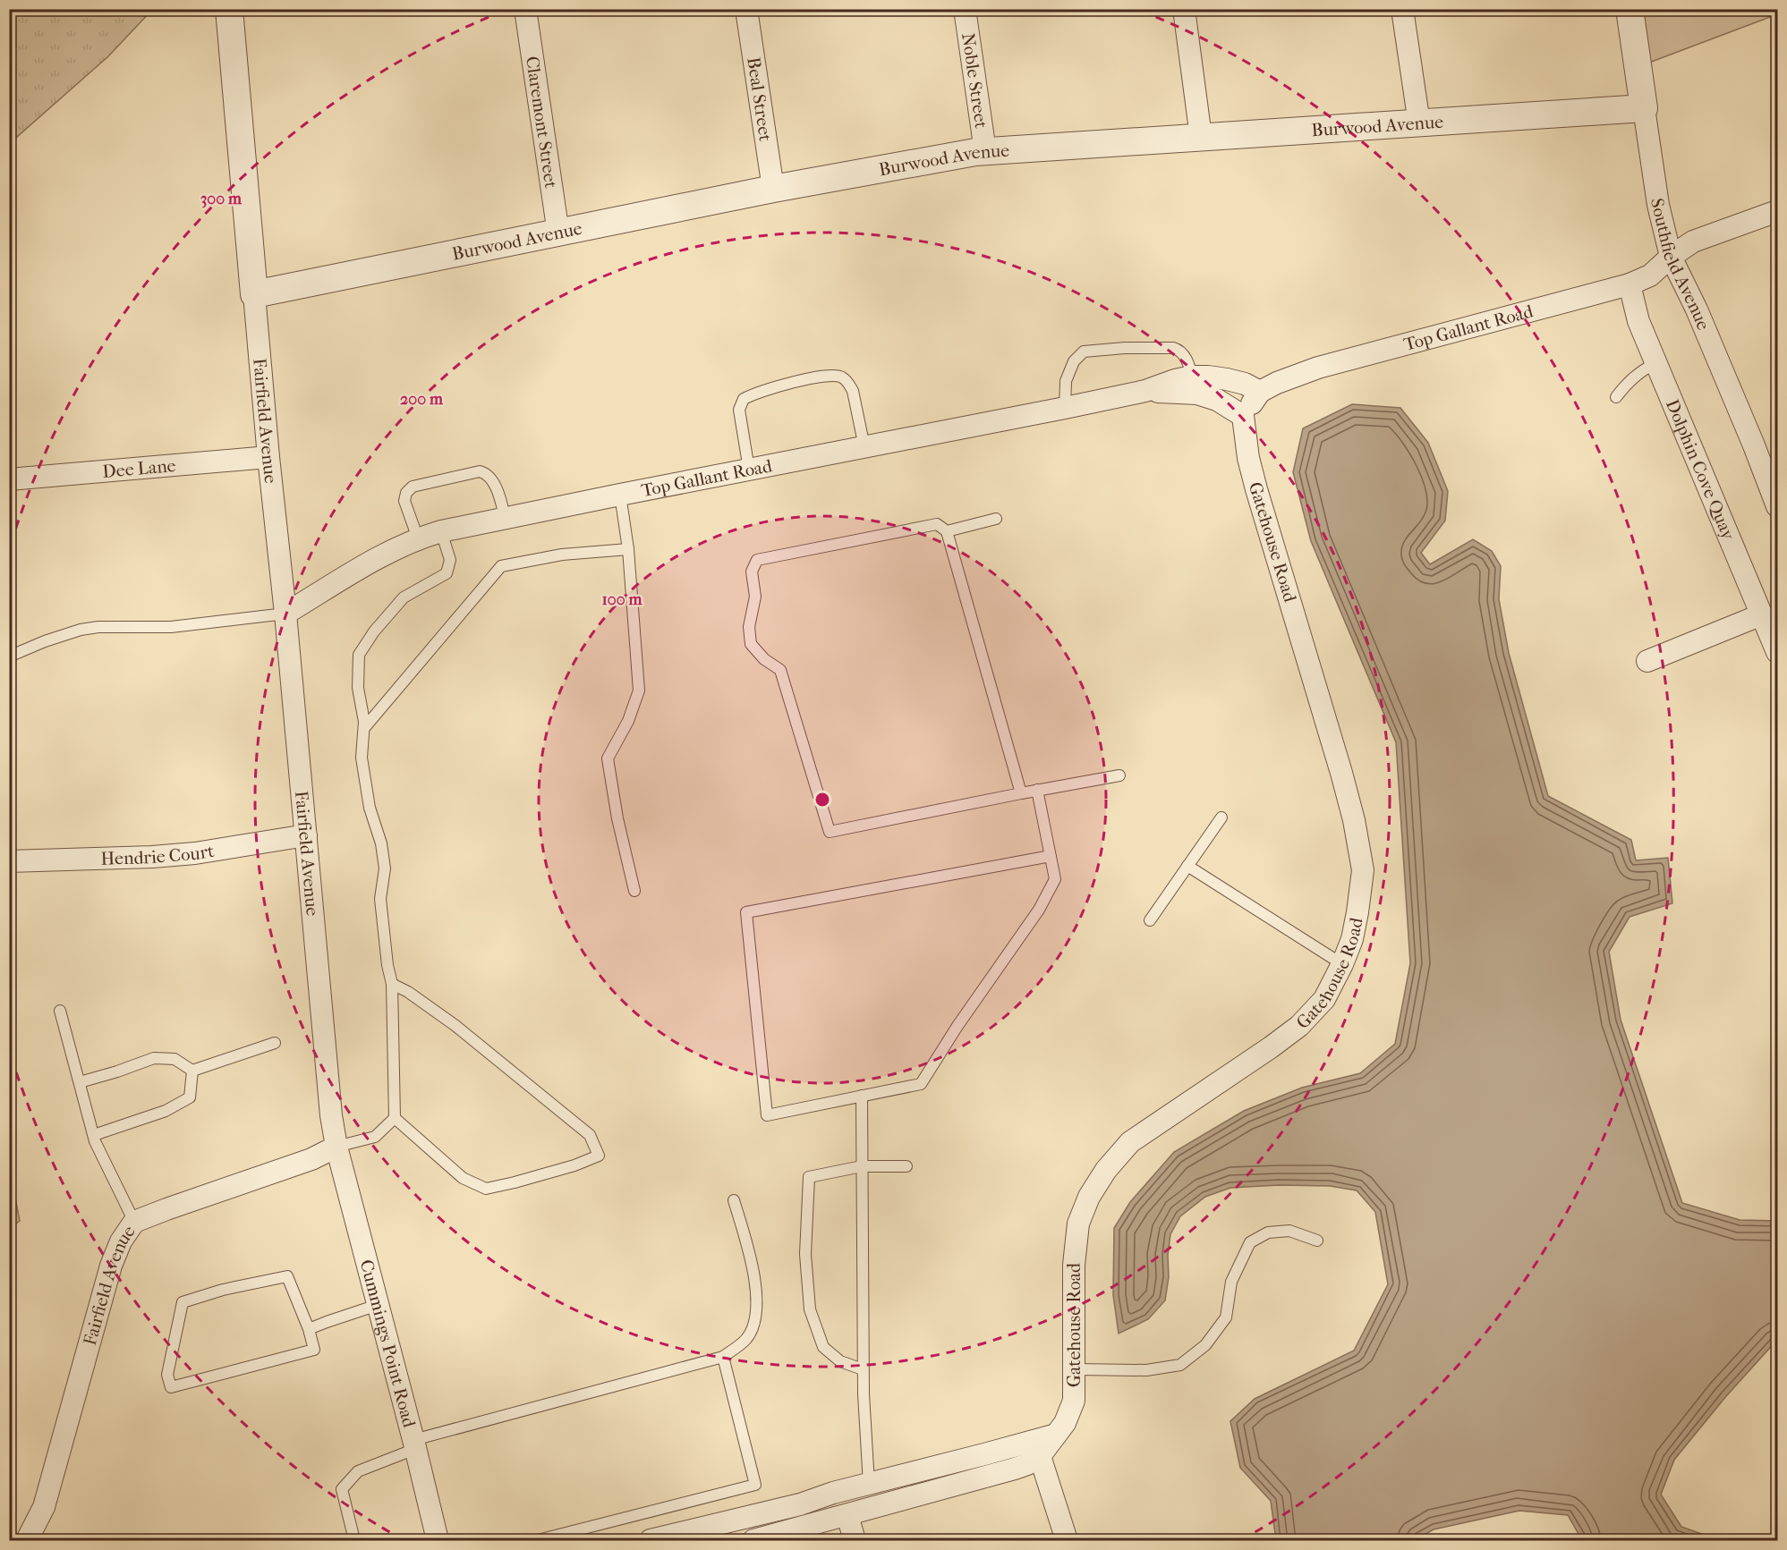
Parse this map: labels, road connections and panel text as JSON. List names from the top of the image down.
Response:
{
  "streets": {
    "street": [
      "Noble Street",
      "Beal Street",
      "Claremont Street",
      "Burwood Avenue",
      "Southfield Avenue",
      "Top Gallant Road",
      "Fairfield Avenue",
      "Dee Lane",
      "Dolphin Cove Quay",
      "Gatehouse Road",
      "Hendrie Court",
      "Cummings Point Road"
    ]
  },
  "crossings": [
    ["Noble Street", "Burwood Avenue"],
    ["Beal Street", "Burwood Avenue"],
    ["Claremont Street", "Burwood Avenue"],
    ["Burwood Avenue", "Southfield Avenue"],
    ["Burwood Avenue", "Fairfield Avenue"],
    ["Southfield Avenue", "Top Gallant Road"],
    ["Top Gallant Road", "Fairfield Avenue"],
    ["Top Gallant Road", "Dolphin Cove Quay"],
    ["Top Gallant Road", "Gatehouse Road"],
    ["Fairfield Avenue", "Dee Lane"],
    ["Fairfield Avenue", "Hendrie Court"],
    ["Fairfield Avenue", "Cummings Point Road"]
  ],
  "rings": ["300 m", "200 m", "100 m"]
}
